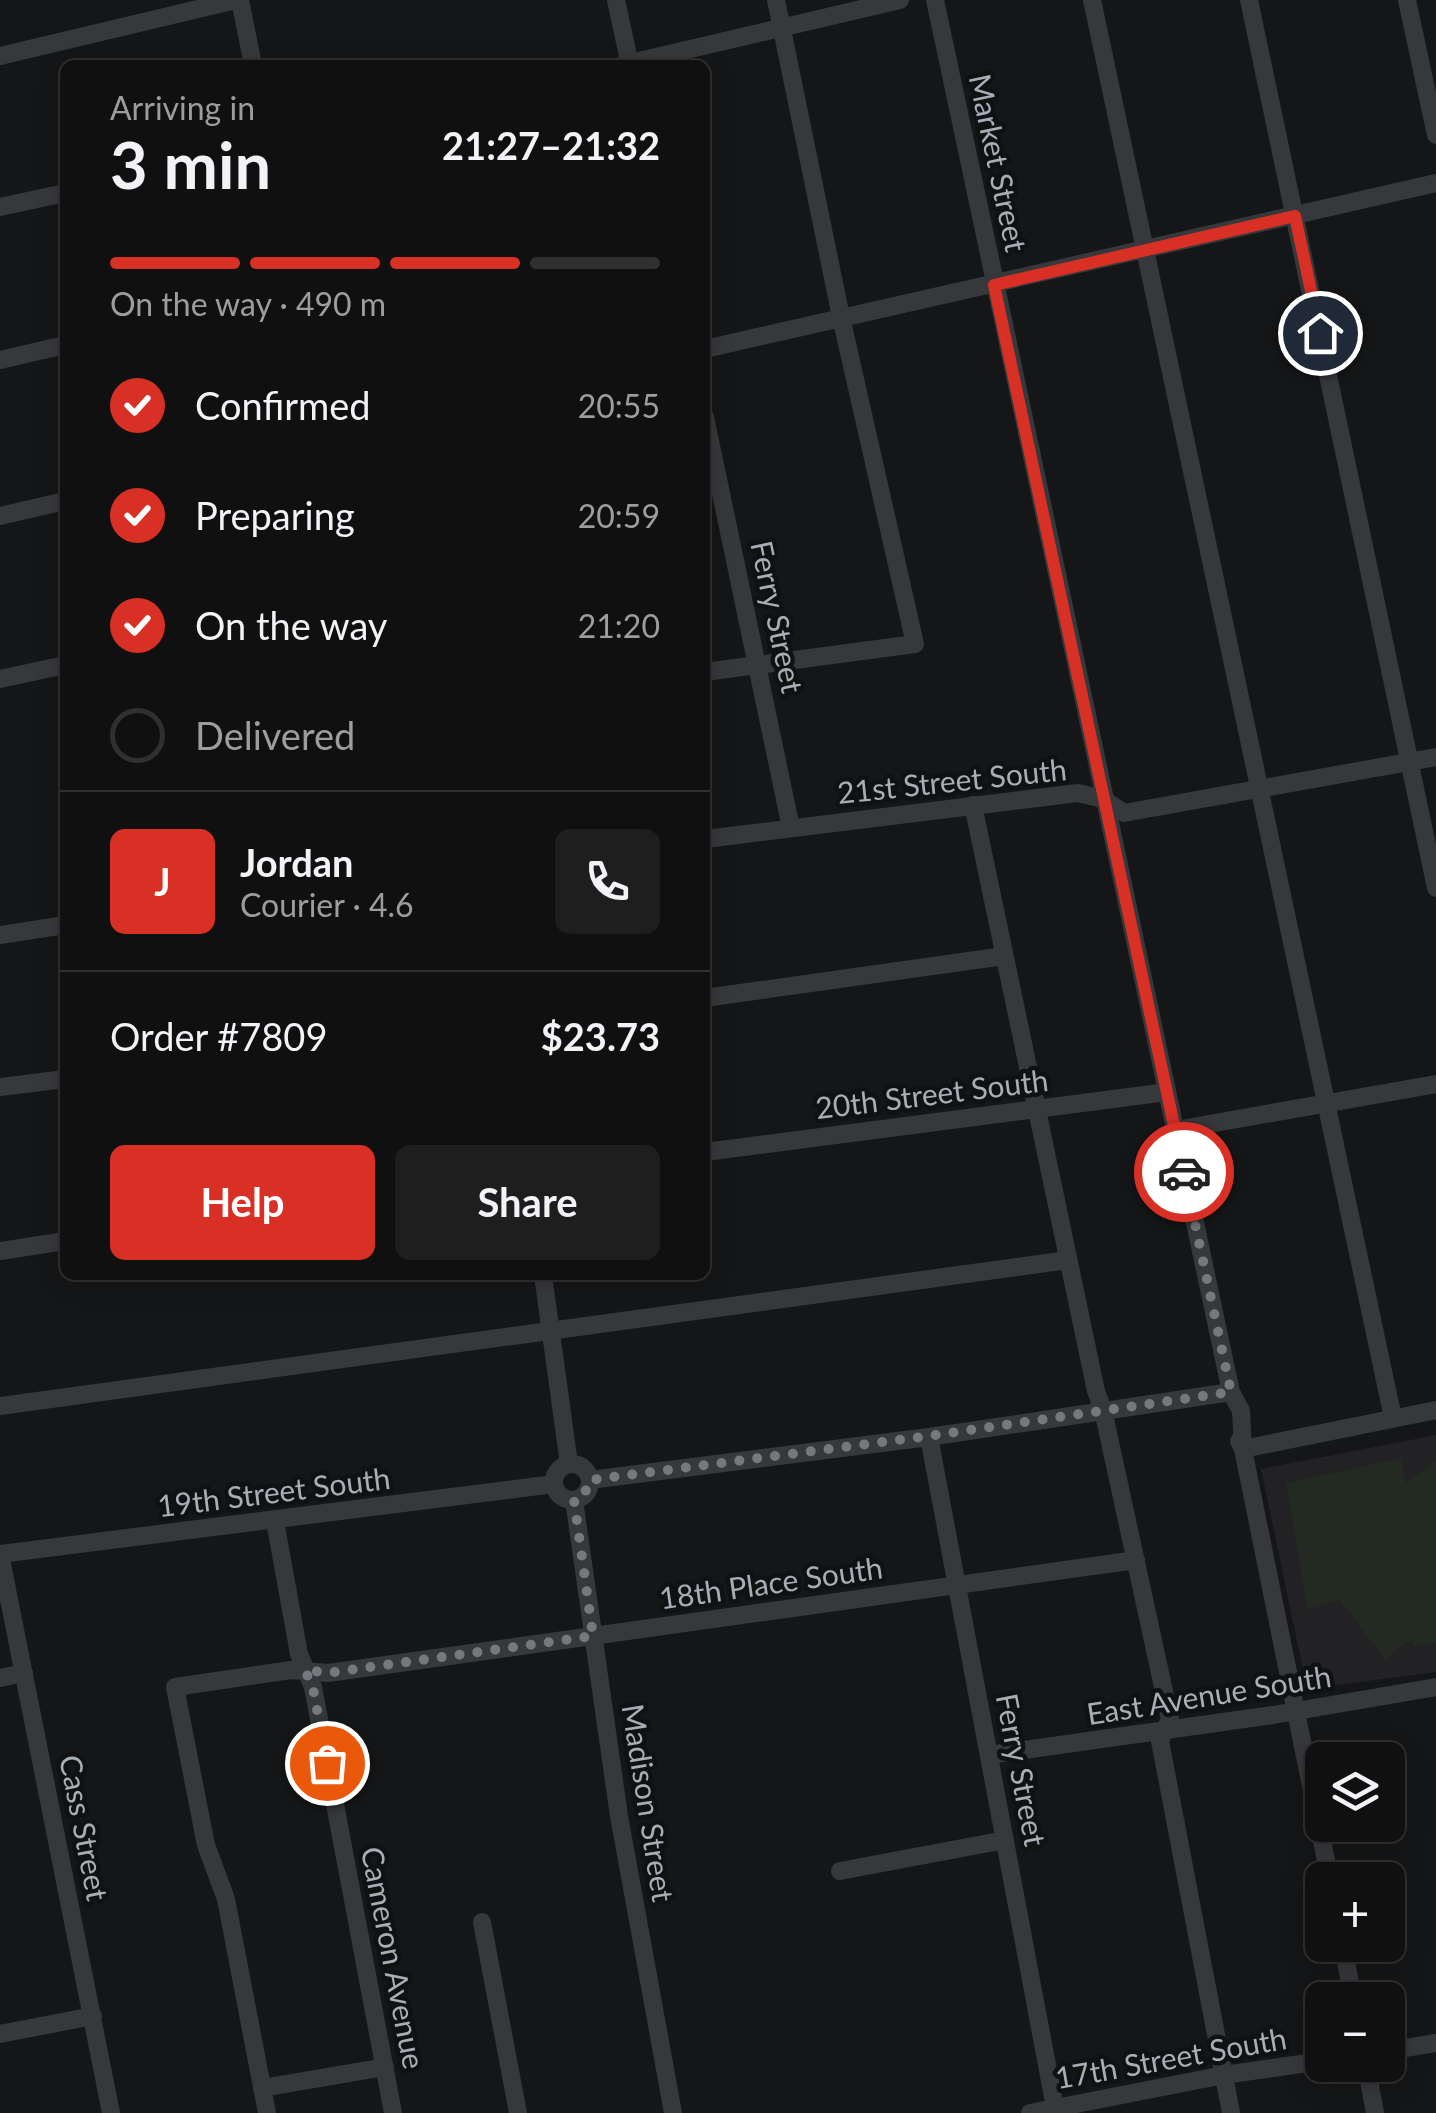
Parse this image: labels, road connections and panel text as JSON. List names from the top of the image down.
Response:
{
  "streets": {
    "street": [
      "Market Street",
      "Ferry Street",
      "21st Street South",
      "20th Street South",
      "19th Street South",
      "18th Place South",
      "East Avenue South",
      "Madison Street",
      "Cass Street",
      "Cameron Avenue",
      "17th Street South"
    ]
  },
  "crossings": [
    ["Market Street", "21st Street South"],
    ["Market Street", "20th Street South"],
    ["Market Street", "East Avenue South"],
    ["Ferry Street", "21st Street South"],
    ["Ferry Street", "18th Place South"],
    ["Ferry Street", "East Avenue South"],
    ["Ferry Street", "17th Street South"],
    ["19th Street South", "Madison Street"],
    ["19th Street South", "Cass Street"],
    ["19th Street South", "Cameron Avenue"],
    ["18th Place South", "Madison Street"],
    ["18th Place South", "Cameron Avenue"]
  ],
  "page": {
    "heading": ["3 min", "Arriving in", "21:27–21:32"],
    "panel": [
      "Jordan",
      "Courier · 4.6",
      "Order #7809",
      "$23.73"
    ],
    "bar": "On the way · 490 m",
    "list": [
      ["Confirmed", "20:55"],
      ["Preparing", "20:59"],
      ["On the way", "21:20"],
      "Delivered"
    ],
    "round": "J",
    "buttons": ["Help", "Share"],
    "map_buttons": ["+", "−"]
  }
}
